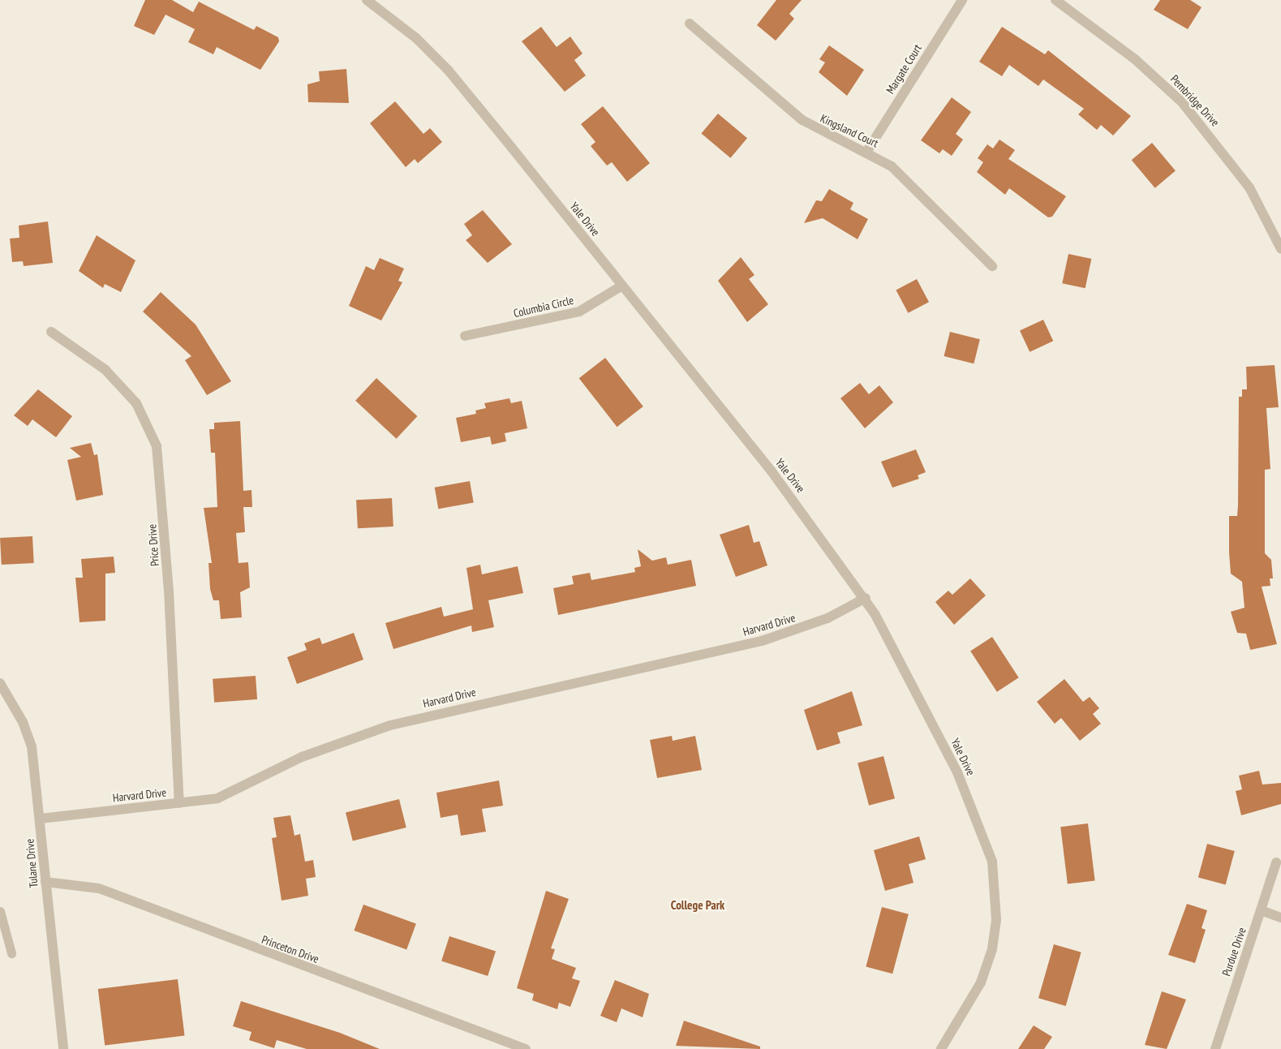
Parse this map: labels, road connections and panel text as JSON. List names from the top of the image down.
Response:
{
  "streets": {
    "street": [
      "Margate Court",
      "Pembridge Drive",
      "Kingsland Court",
      "Yale Drive",
      "Columbia Circle",
      "Price Drive",
      "Harvard Drive",
      "Tulane Drive",
      "Princeton Drive",
      "Purdue Drive"
    ]
  },
  "crossings": [
    ["Margate Court", "Kingsland Court"],
    ["Yale Drive", "Columbia Circle"],
    ["Yale Drive", "Harvard Drive"],
    ["Price Drive", "Harvard Drive"],
    ["Harvard Drive", "Tulane Drive"],
    ["Tulane Drive", "Princeton Drive"]
  ],
  "districts": ["College Park"]
}
